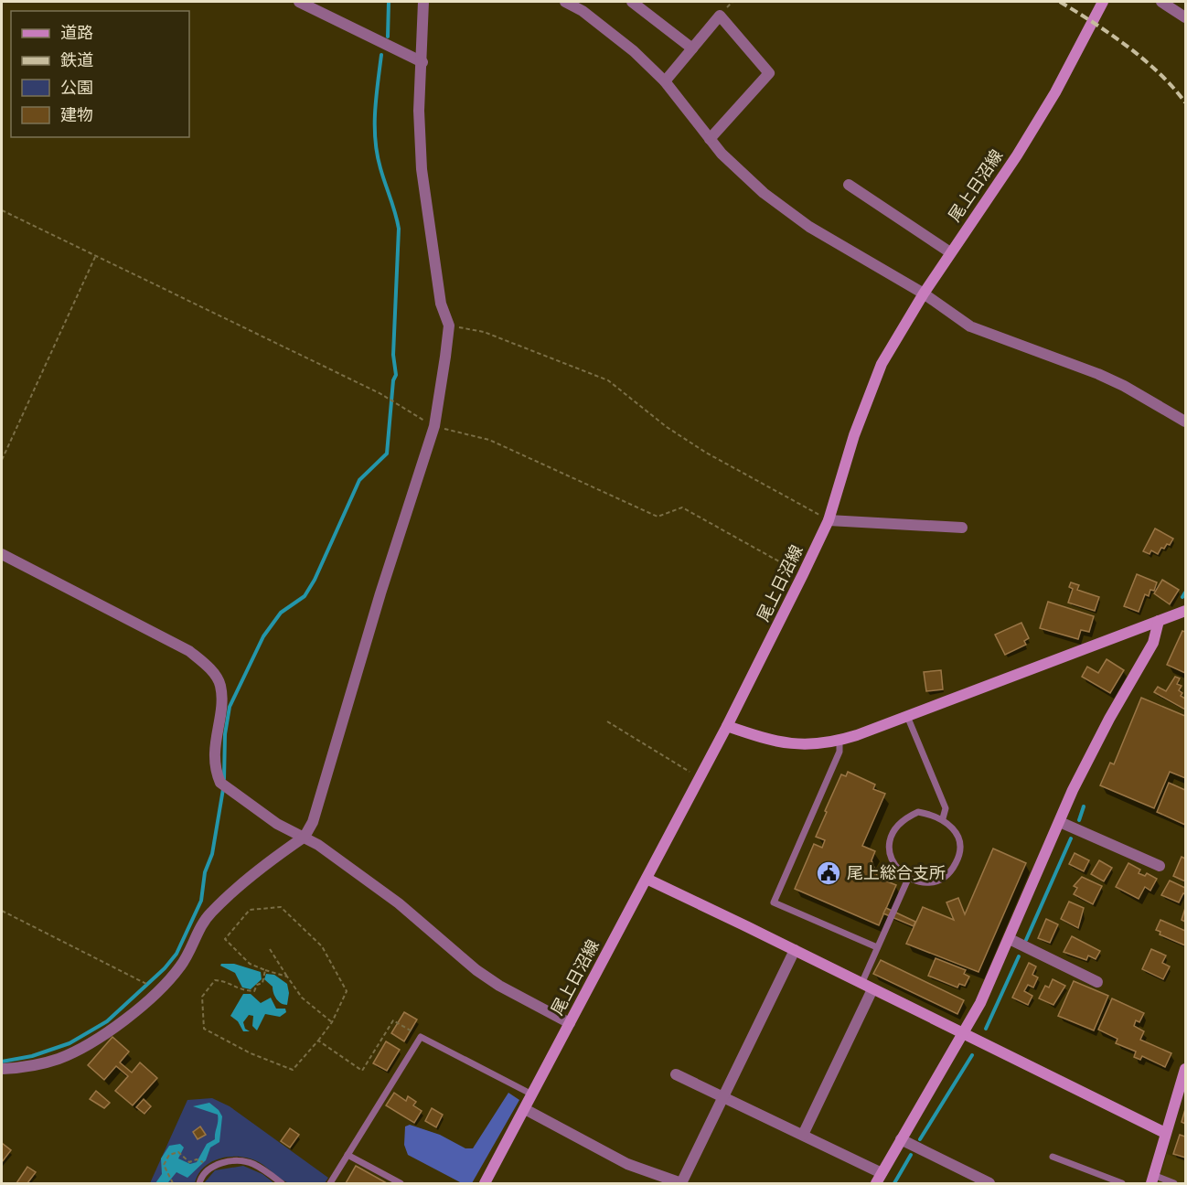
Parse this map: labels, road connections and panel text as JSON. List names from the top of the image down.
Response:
{
  "streets": {
    "street": ["尾上日沼線"]
  },
  "places": {
    "public building": ["尾上総合支所"]
  },
  "legend": [
    "道路",
    "鉄道",
    "公園",
    "建物"
  ]
}
